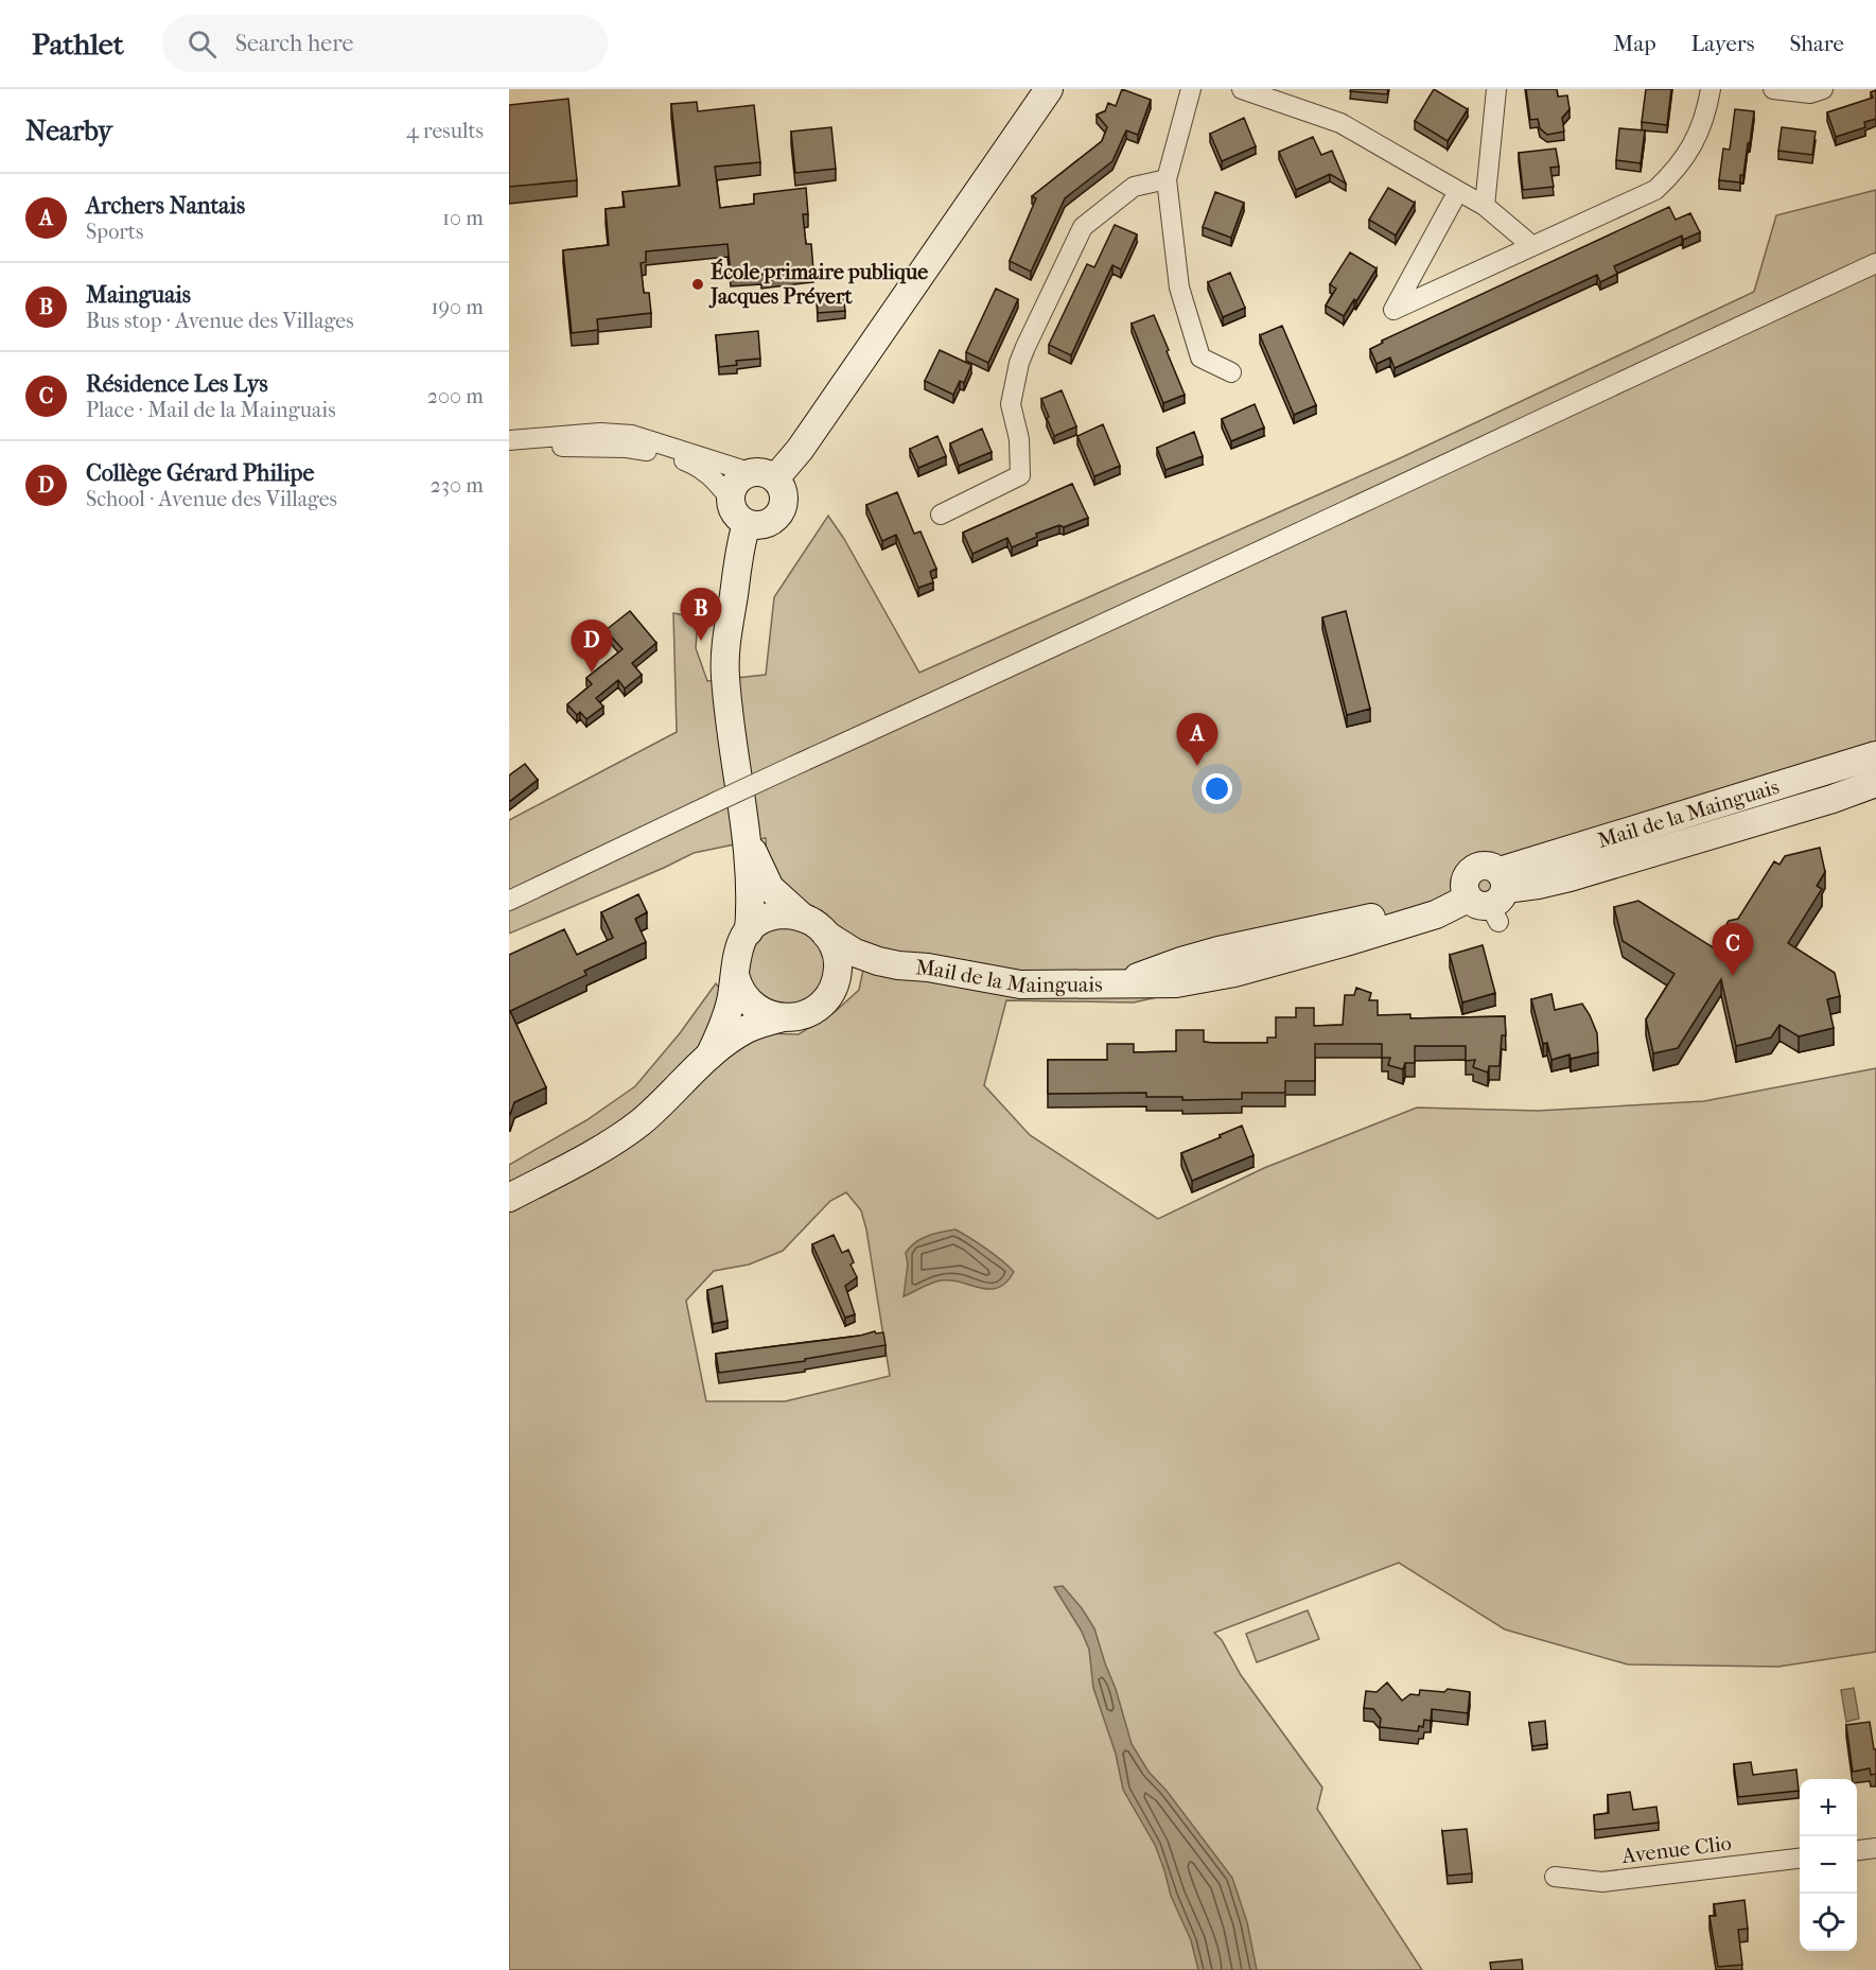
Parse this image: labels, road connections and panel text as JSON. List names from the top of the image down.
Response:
{
  "streets": {
    "street": ["Mail de la Mainguais", "Avenue Clio"]
  },
  "places": ["École primaire publique Jacques Prévert"],
  "page": {
    "header": "Pathlet",
    "search": "Search here",
    "nav": ["Map", "Layers", "Share"],
    "heading": ["Nearby", "4 results"],
    "list": [
      {
        "mark": "A",
        "name": "Archers Nantais",
        "note": "Sports",
        "value": "10 m"
      },
      {
        "mark": "B",
        "name": "Mainguais",
        "note": "Bus stop · Avenue des Villages",
        "value": "190 m"
      },
      {
        "mark": "C",
        "name": "Résidence Les Lys",
        "note": "Place · Mail de la Mainguais",
        "value": "200 m"
      },
      {
        "mark": "D",
        "name": "Collège Gérard Philipe",
        "note": "School · Avenue des Villages",
        "value": "230 m"
      }
    ],
    "pins": [
      "B",
      "D",
      "A",
      "C"
    ],
    "map_buttons": ["+", "−"]
  }
}
